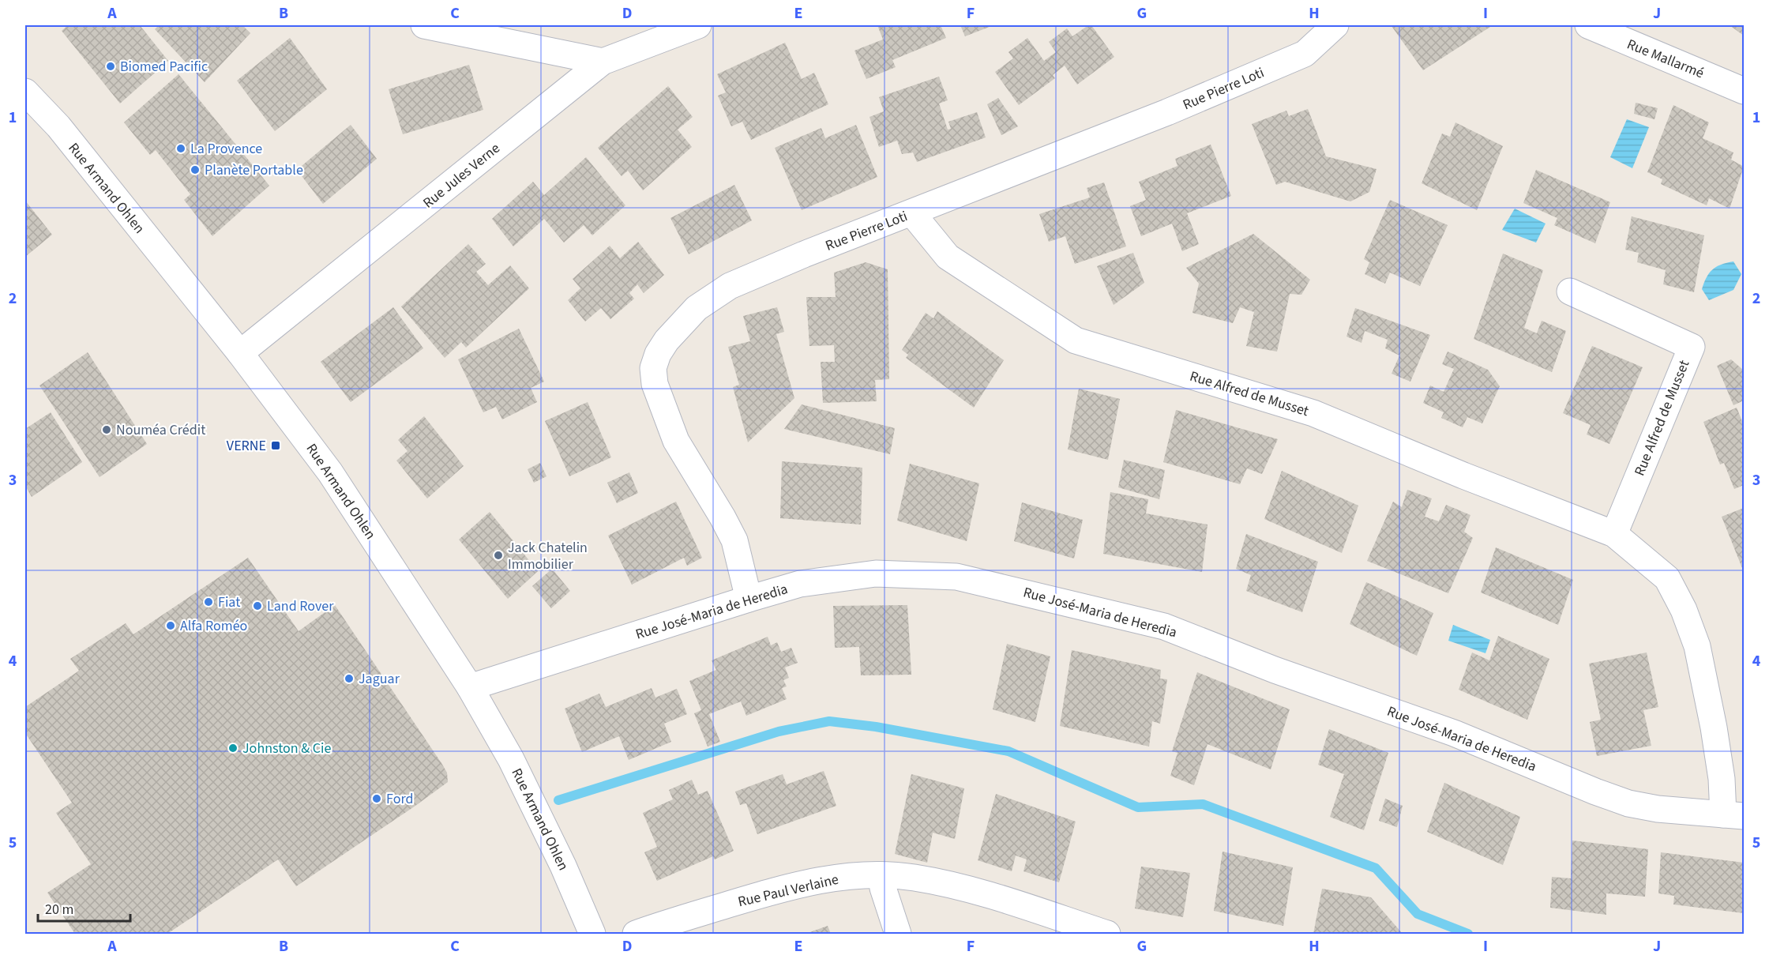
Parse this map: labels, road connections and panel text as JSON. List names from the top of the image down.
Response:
{
  "streets": {
    "street": [
      "Rue Mallarmé",
      "Rue Pierre Loti",
      "Rue Jules Verne",
      "Rue Armand Ohlen",
      "Rue Alfred de Musset",
      "Rue José-Maria de Heredia",
      "Rue Paul Verlaine"
    ]
  },
  "crossings": [
    ["Rue Pierre Loti", "Rue Alfred de Musset"],
    ["Rue Pierre Loti", "Rue José-Maria de Heredia"],
    ["Rue Jules Verne", "Rue Armand Ohlen"],
    ["Rue Armand Ohlen", "Rue José-Maria de Heredia"],
    ["Rue Alfred de Musset", "Rue José-Maria de Heredia"]
  ],
  "places": {
    "other": [
      "Biomed Pacific",
      "La Provence",
      "Planète Portable",
      "Nouméa Crédit",
      "Jack Chatelin Immobilier",
      "Fiat",
      "Land Rover",
      "Alfa Roméo",
      "Jaguar",
      "Johnston & Cie",
      "Ford"
    ],
    "transit": ["VERNE"]
  },
  "scale_bar": "20 m",
  "grid": {
    "columns": [
      "A",
      "B",
      "C",
      "D",
      "E",
      "F",
      "G",
      "H",
      "I",
      "J"
    ],
    "rows": [
      "1",
      "2",
      "3",
      "4",
      "5"
    ]
  }
}
